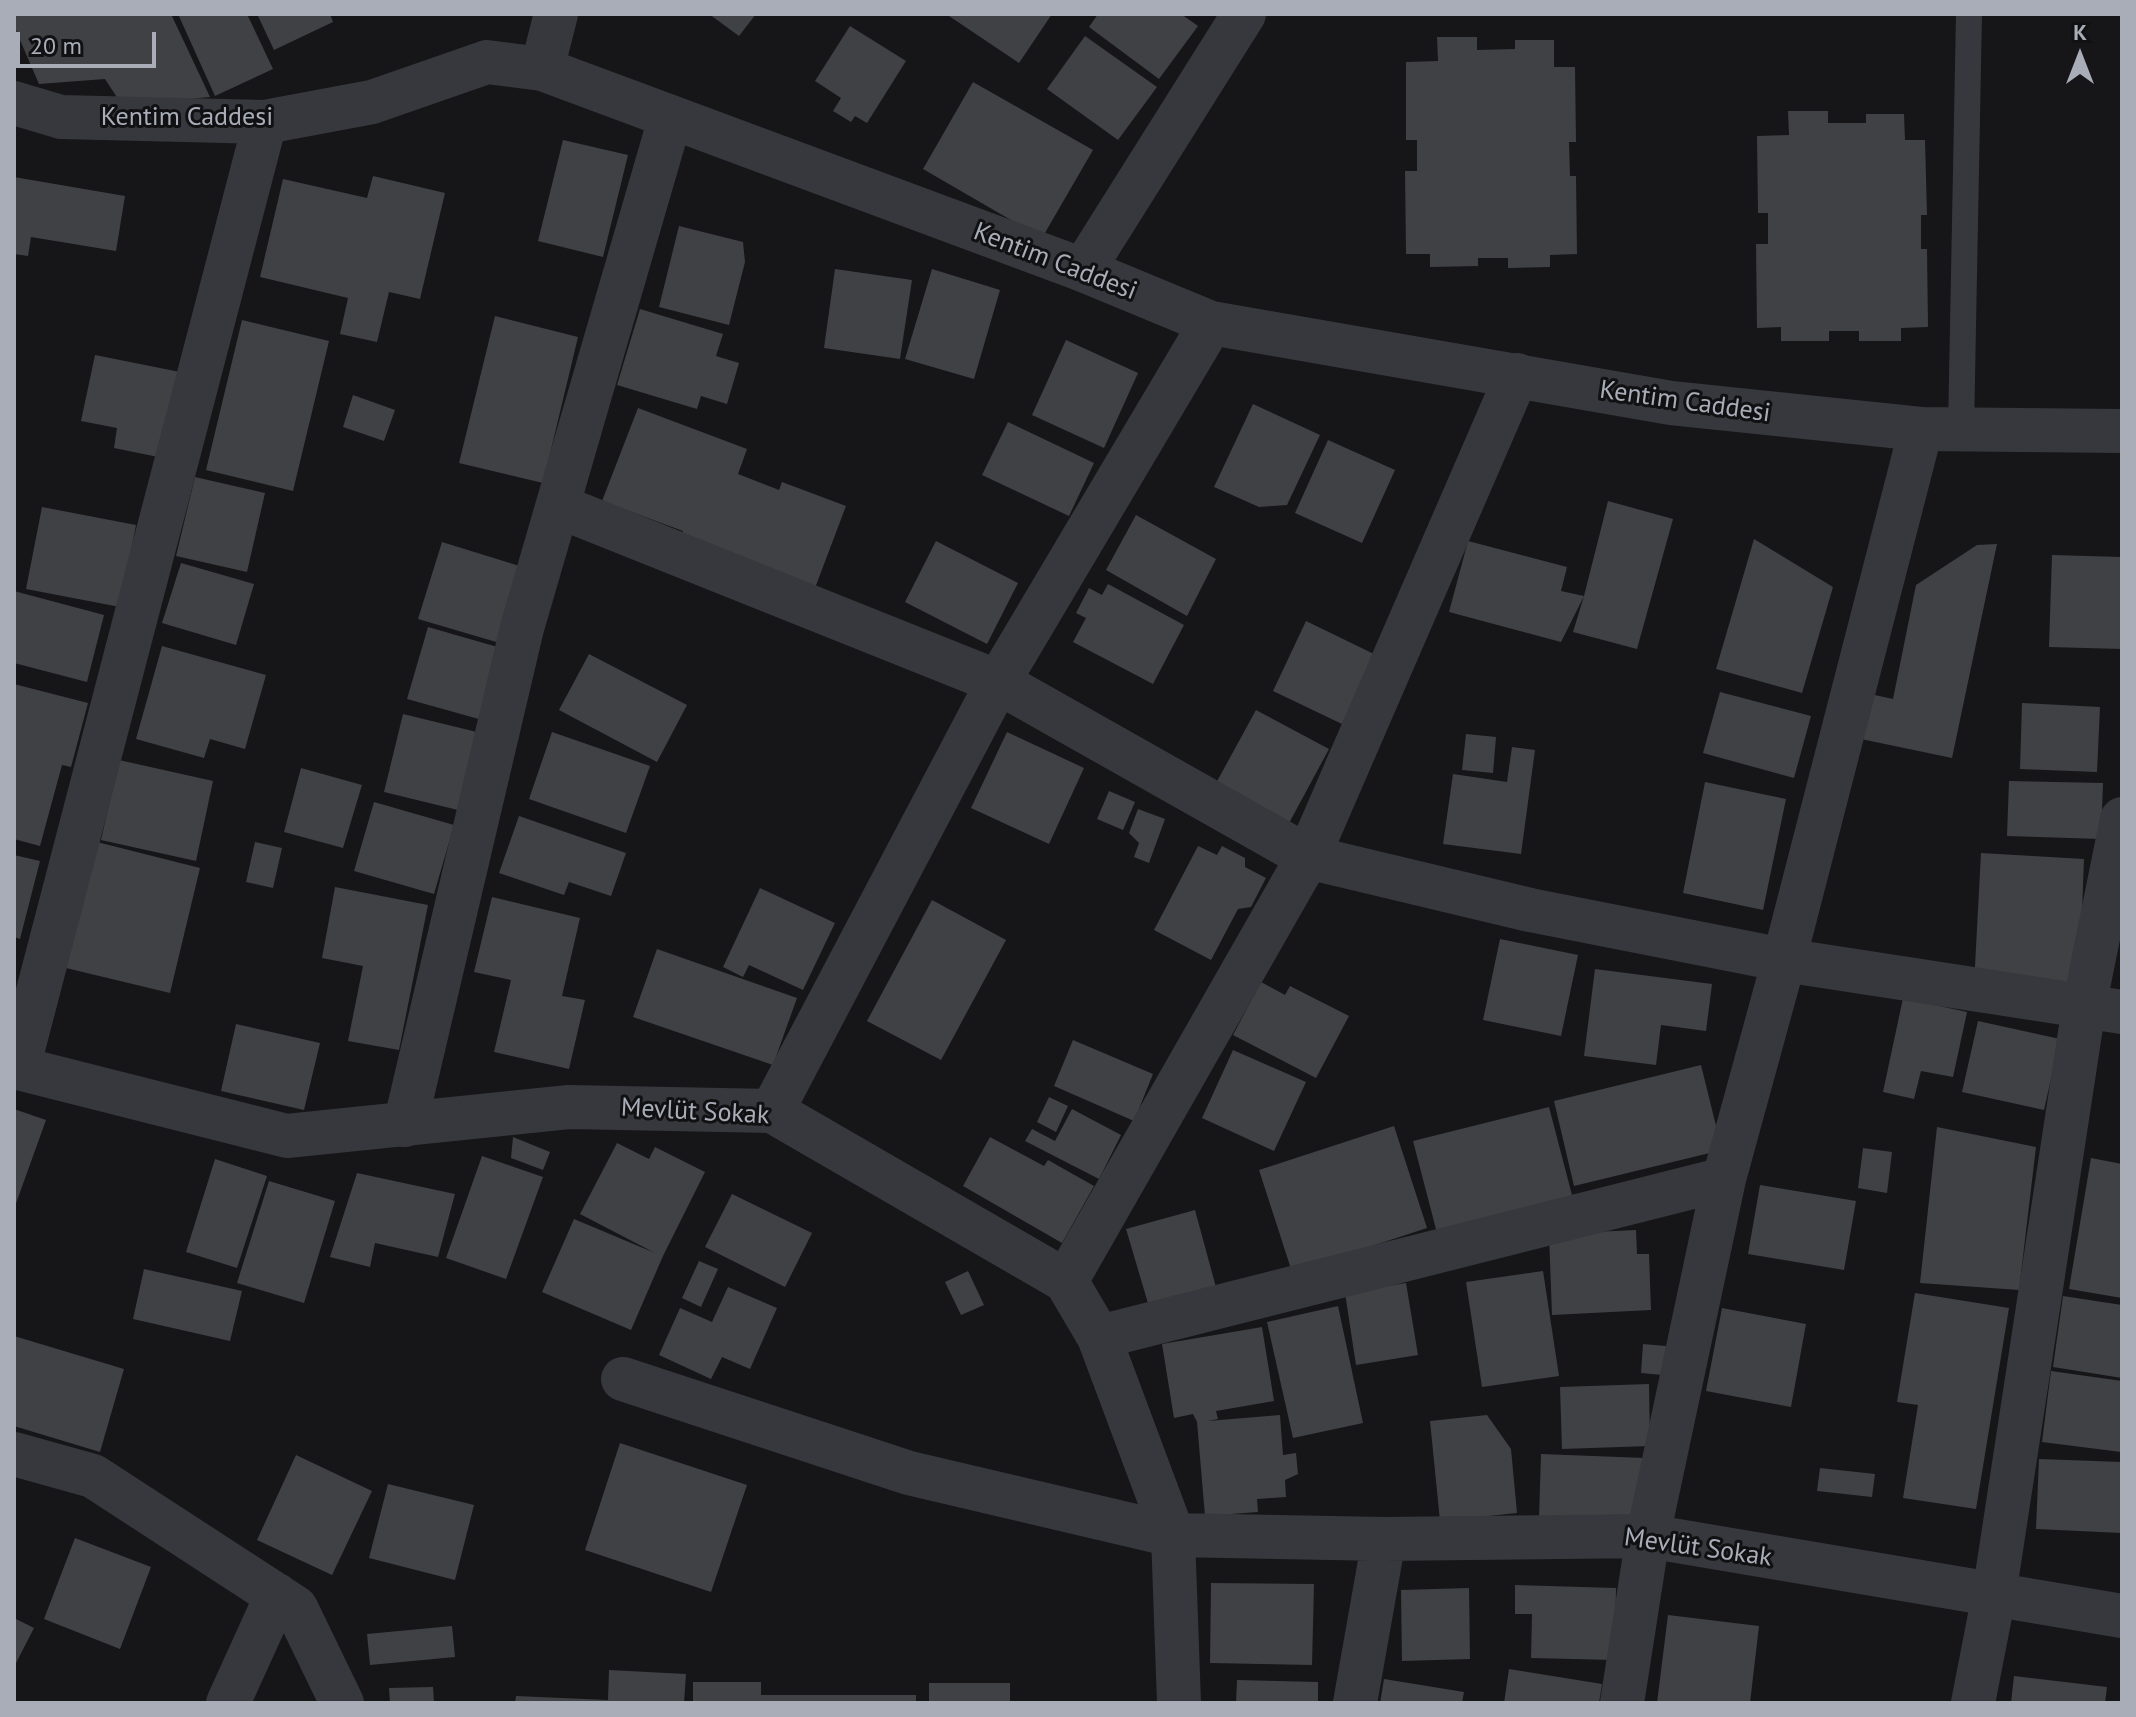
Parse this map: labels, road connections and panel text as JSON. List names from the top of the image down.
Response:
{
  "streets": {
    "street": ["Kentim Caddesi", "Mevlüt Sokak"]
  },
  "scale_bar": "20 m",
  "north": "top"
}
